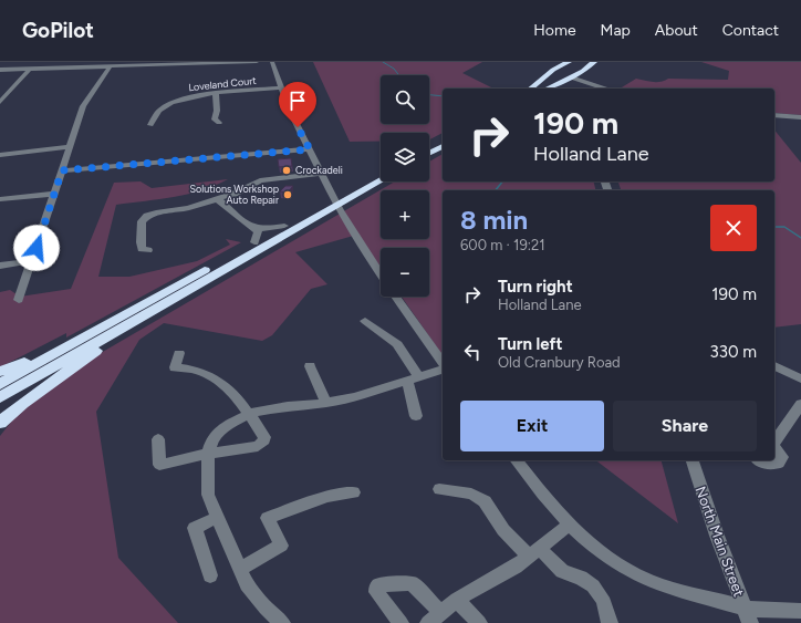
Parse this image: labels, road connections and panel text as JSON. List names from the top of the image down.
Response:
{
  "streets": {
    "street": ["Loveland Court", "North Main Street"]
  },
  "places": ["Crockadeli", "Solutions Workshop Auto Repair"],
  "page": {
    "header": "GoPilot",
    "nav": [
      "Home",
      "Map",
      "About",
      "Contact"
    ],
    "map_buttons": ["+", "−"],
    "turn": ["190 m", "Holland Lane"],
    "heading": ["8 min", "600 m · 19:21"],
    "list": [
      {
        "name": "Turn right",
        "note": "Holland Lane",
        "value": "190 m"
      },
      {
        "name": "Turn left",
        "note": "Old Cranbury Road",
        "value": "330 m"
      }
    ],
    "buttons": ["Exit", "Share"]
  }
}
